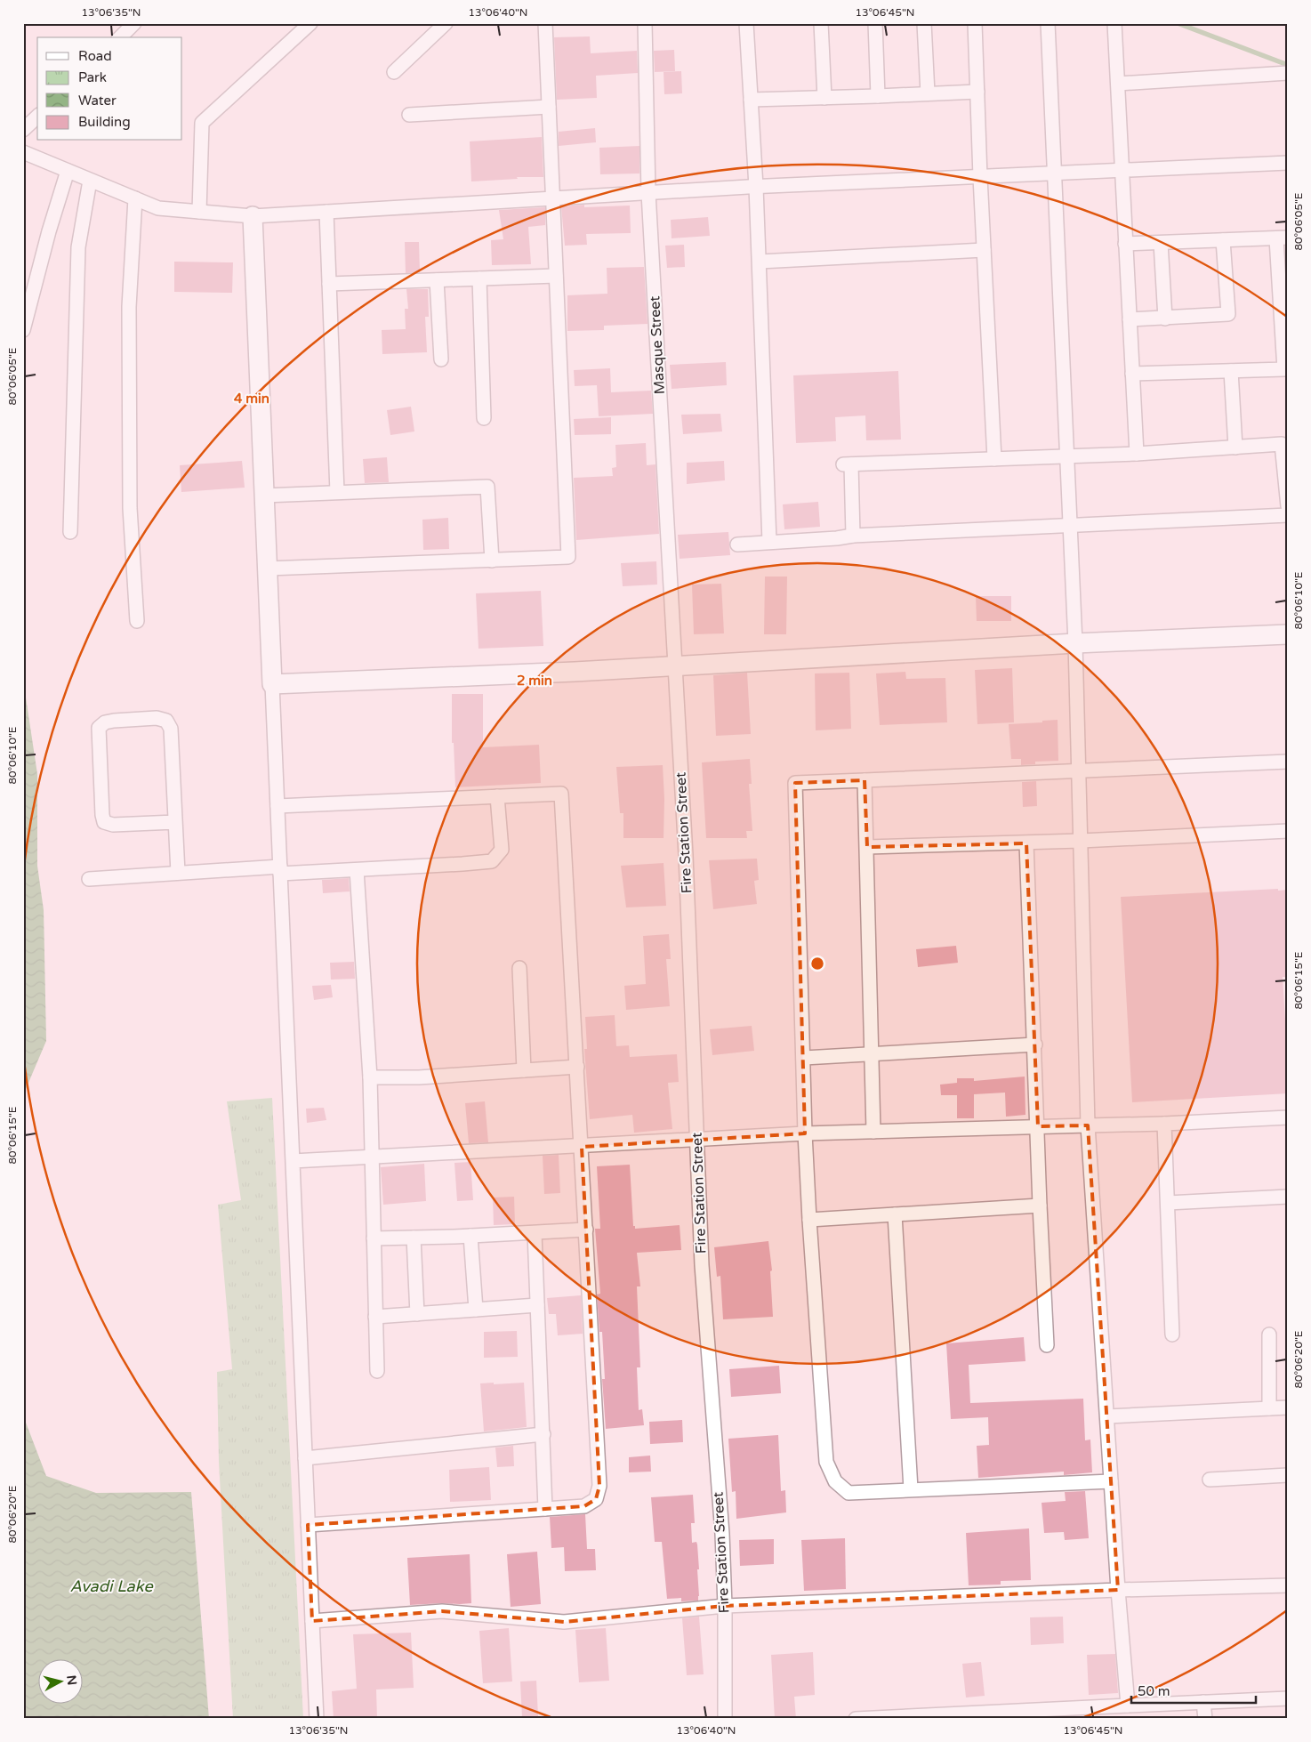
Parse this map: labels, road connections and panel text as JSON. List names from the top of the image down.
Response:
{
  "streets": {
    "street": ["Masque Street", "Fire Station Street"]
  },
  "crossings": [
    ["Masque Street", "Fire Station Street"]
  ],
  "water": ["Avadi Lake"],
  "legend": [
    "Road",
    "Park",
    "Water",
    "Building"
  ],
  "scale_bar": "50 m",
  "north": "right",
  "coordinates": [
    "13°06'35\"N",
    "13°06'40\"N",
    "13°06'45\"N",
    "80°06'05\"E",
    "80°06'10\"E",
    "80°06'15\"E",
    "80°06'20\"E"
  ],
  "rings": ["4 min", "2 min"]
}
